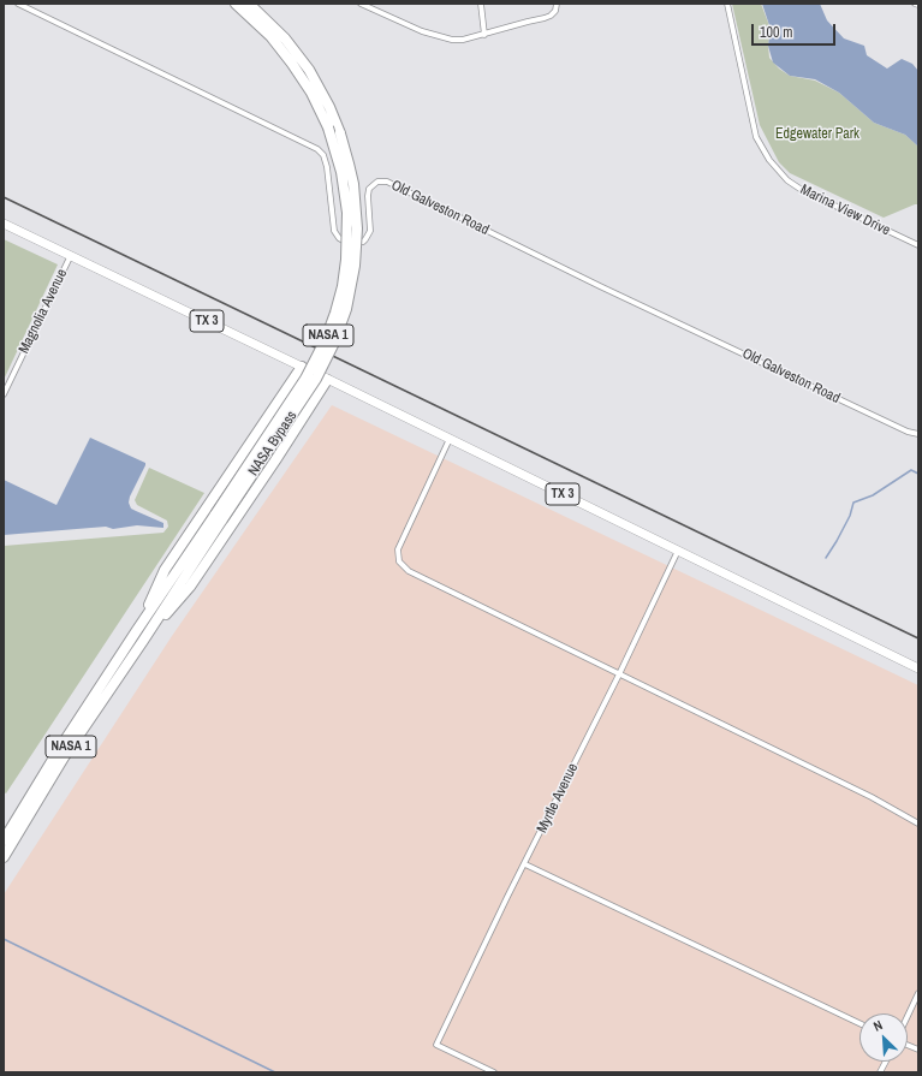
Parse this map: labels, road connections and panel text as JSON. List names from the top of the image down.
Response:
{
  "streets": {
    "highway": ["NASA 1", "NASA Bypass"],
    "main road": ["TX 3"],
    "street": [
      "Old Galveston Road",
      "Marina View Drive",
      "Magnolia Avenue",
      "Myrtle Avenue"
    ]
  },
  "crossings": [
    ["Magnolia Avenue", "TX 3"],
    ["TX 3", "Myrtle Avenue"]
  ],
  "parks": ["Edgewater Park"],
  "scale_bar": "100 m",
  "north": "top left"
}
